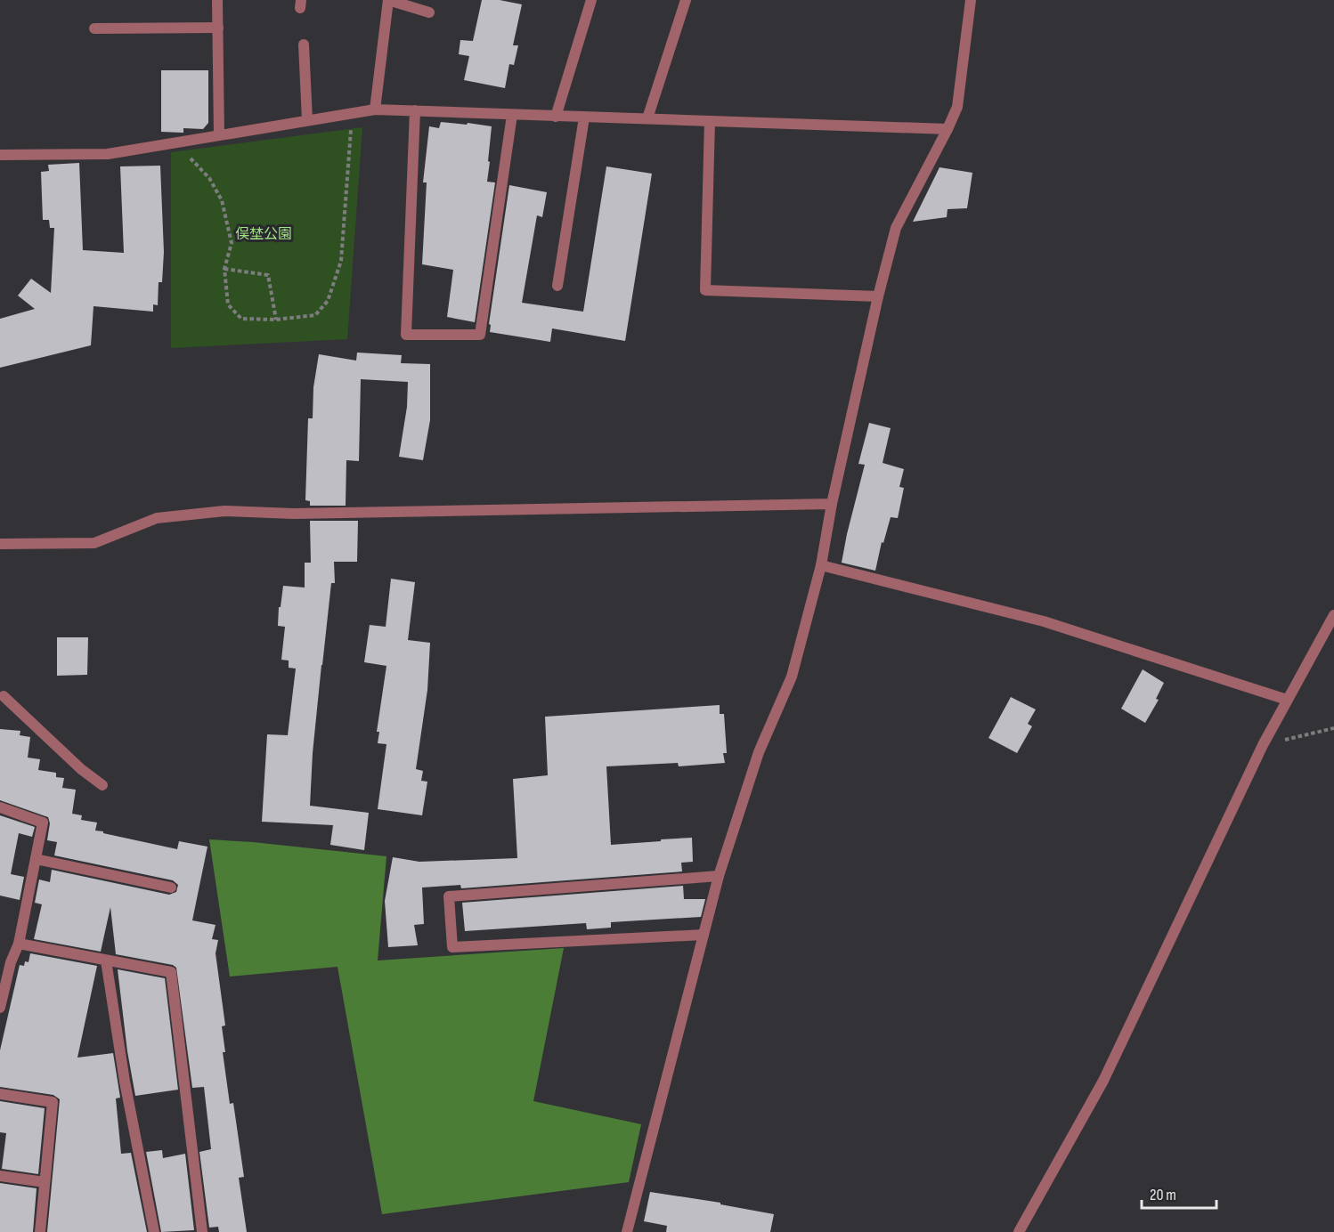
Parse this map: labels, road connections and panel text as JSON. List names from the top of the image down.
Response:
{
  "parks": ["俣埜公園"],
  "scale_bar": "20 m"
}
